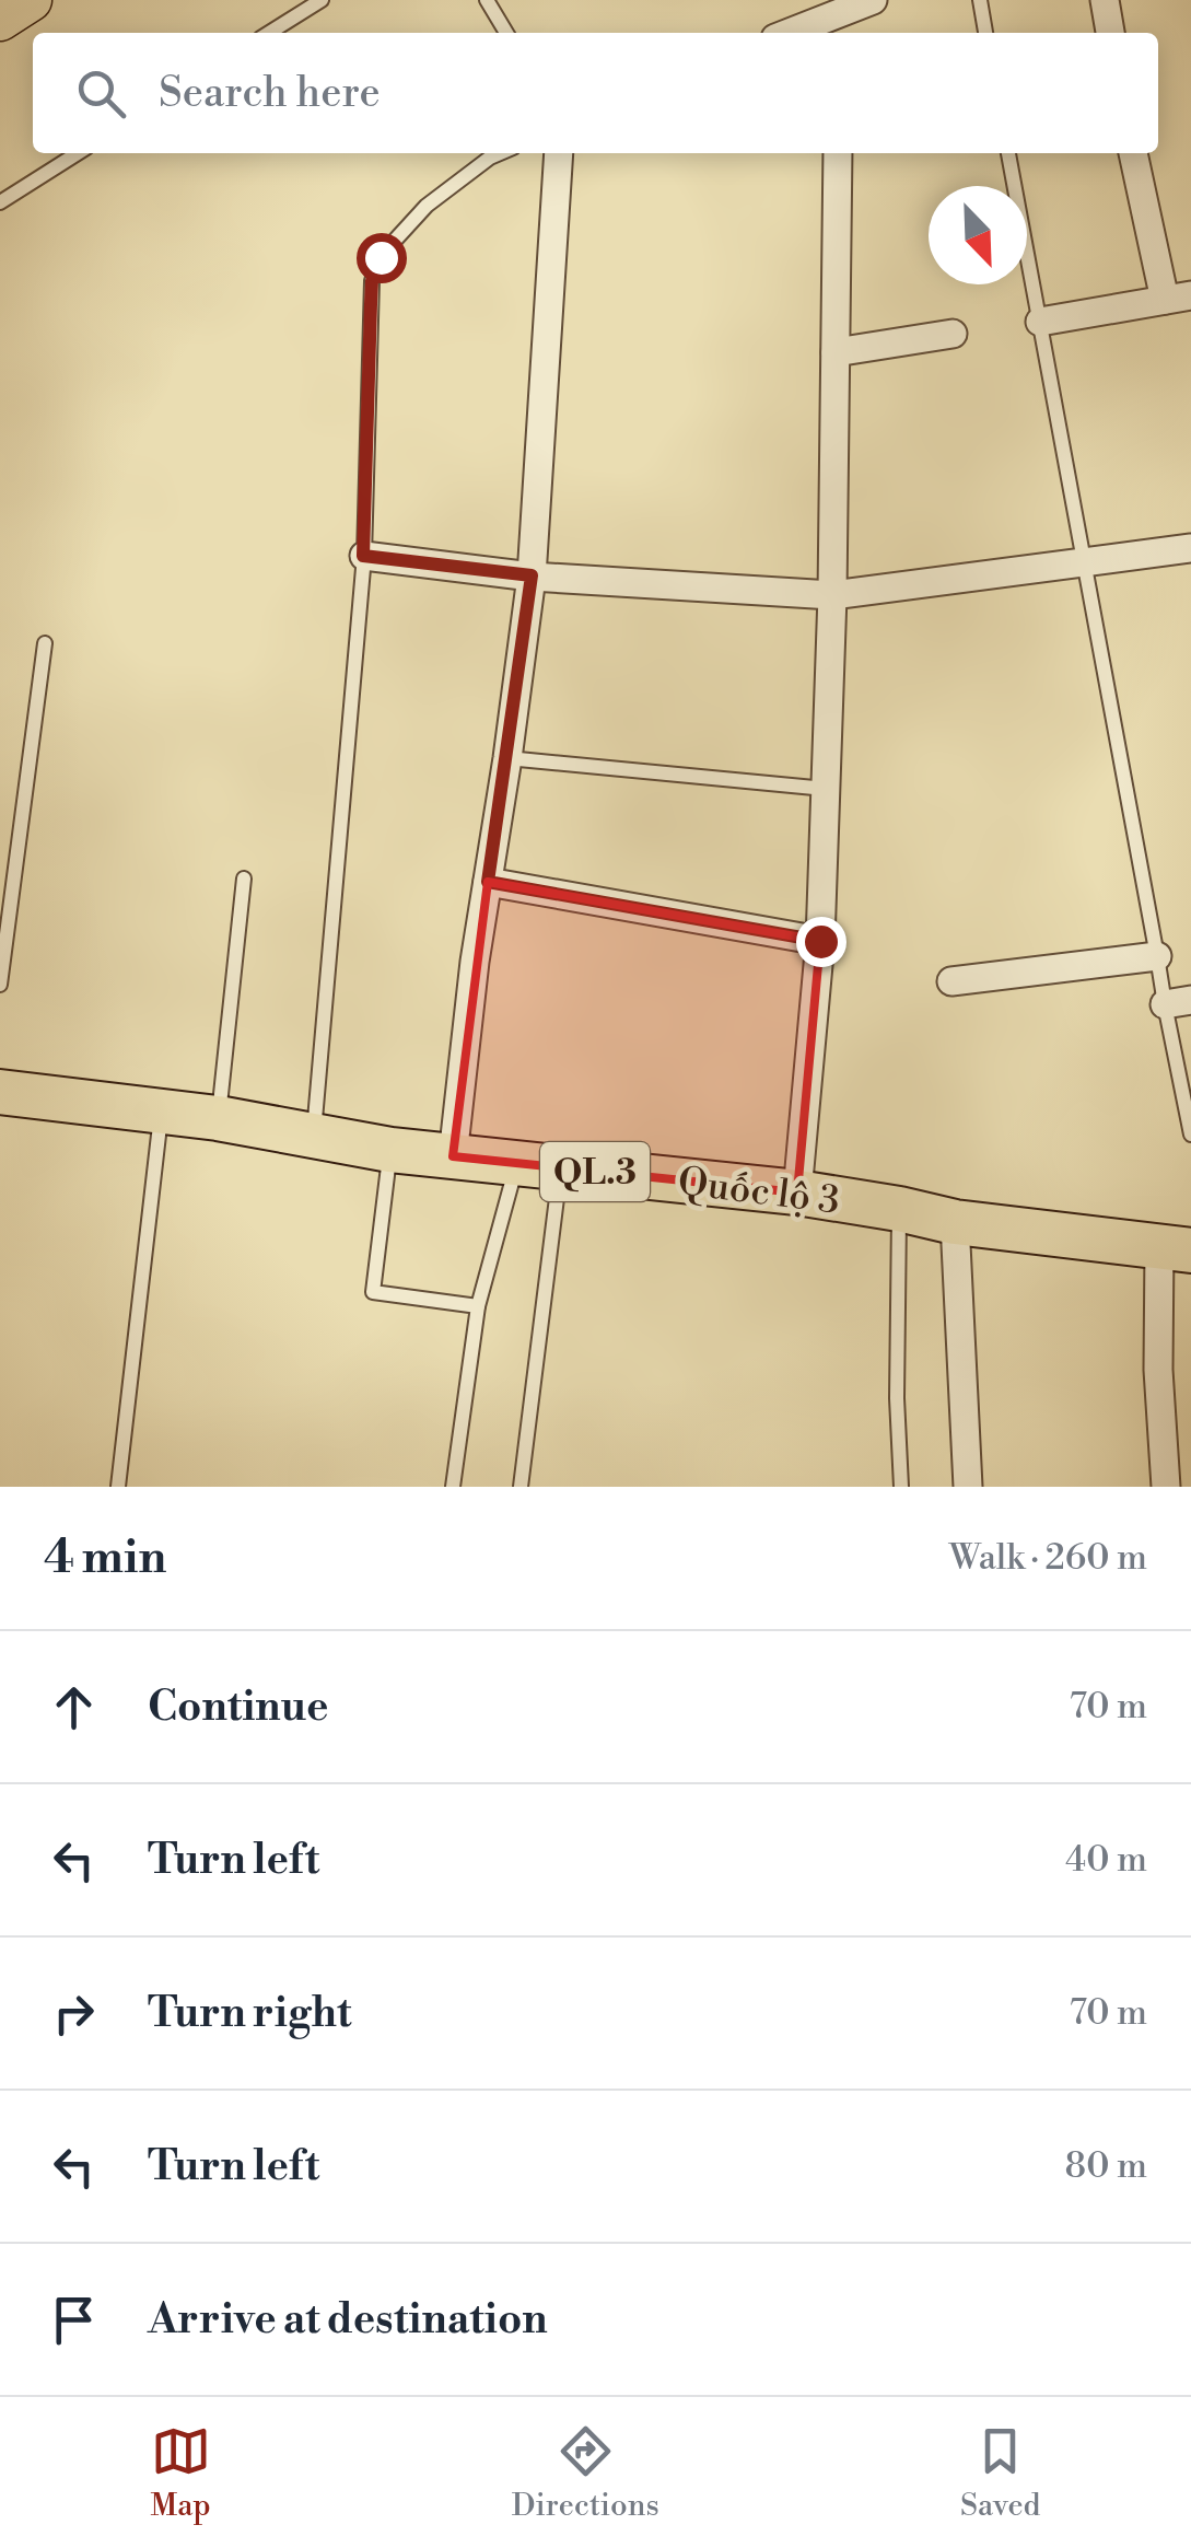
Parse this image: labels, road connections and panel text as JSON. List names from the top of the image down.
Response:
{
  "streets": {
    "highway": ["QL.3", "Quốc lộ 3"]
  },
  "north": "bottom right",
  "page": {
    "search": "Search here",
    "heading": ["4 min", "Walk · 260 m"],
    "list": [
      ["Continue", "70 m"],
      ["Turn left", "40 m"],
      ["Turn right", "70 m"],
      ["Turn left", "80 m"],
      "Arrive at destination"
    ],
    "nav": ["Map", "Directions", "Saved"]
  }
}
